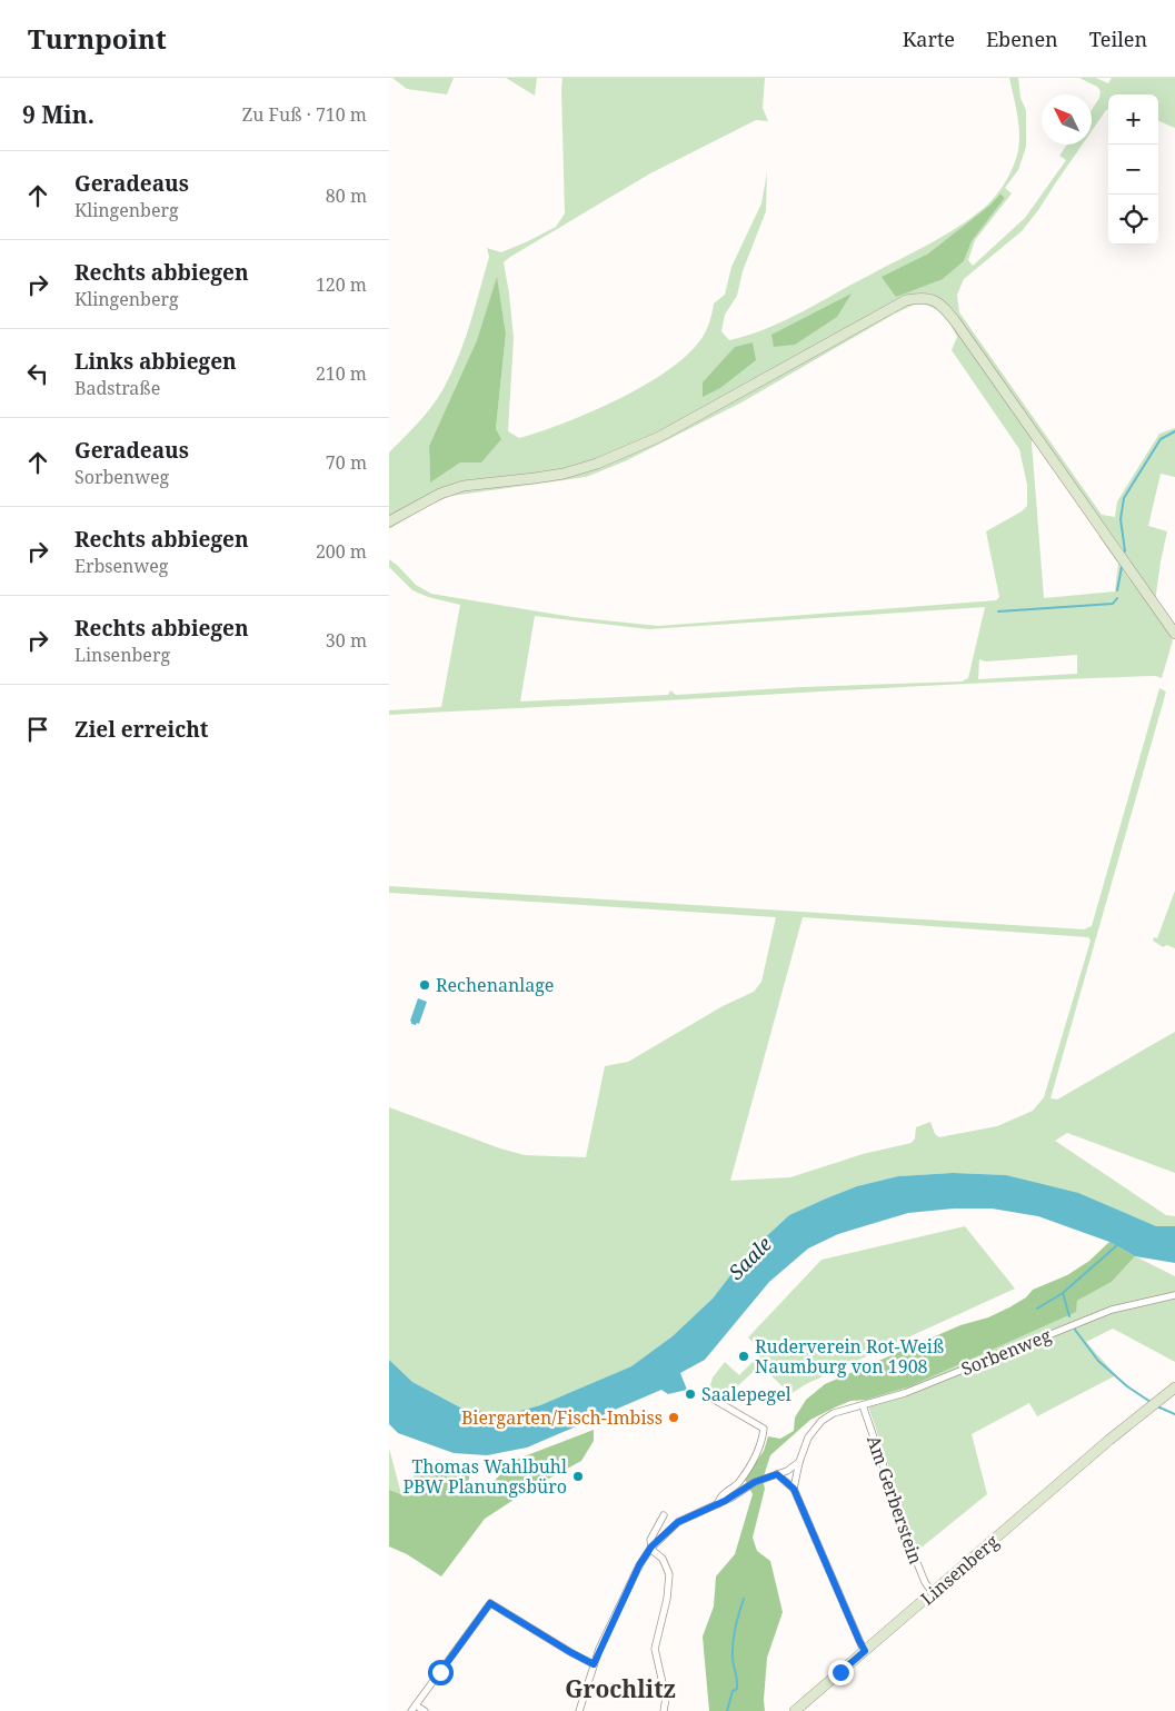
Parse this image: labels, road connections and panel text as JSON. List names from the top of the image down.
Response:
{
  "streets": {
    "street": ["Sorbenweg", "Am Gerberstein", "Linsenberg"]
  },
  "crossings": [
    ["Sorbenweg", "Am Gerberstein"],
    ["Am Gerberstein", "Linsenberg"]
  ],
  "districts": ["Grochlitz"],
  "water": ["Saale"],
  "places": [
    "Rechenanlage",
    "Ruderverein Rot-Weiß Naumburg von 1908",
    "Saalepegel",
    "Biergarten/Fisch-Imbiss",
    "Thomas Wahlbuhl PBW Planungsbüro"
  ],
  "north": "top left",
  "page": {
    "header": "Turnpoint",
    "nav": ["Karte", "Ebenen", "Teilen"],
    "heading": ["9 Min.", "Zu Fuß · 710 m"],
    "map_buttons": ["+", "−"],
    "list": [
      ["Geradeaus", "Klingenberg", "80 m"],
      ["Rechts abbiegen", "Klingenberg", "120 m"],
      ["Links abbiegen", "Badstraße", "210 m"],
      ["Geradeaus", "Sorbenweg", "70 m"],
      ["Rechts abbiegen", "Erbsenweg", "200 m"],
      ["Rechts abbiegen", "Linsenberg", "30 m"],
      "Ziel erreicht"
    ]
  }
}
